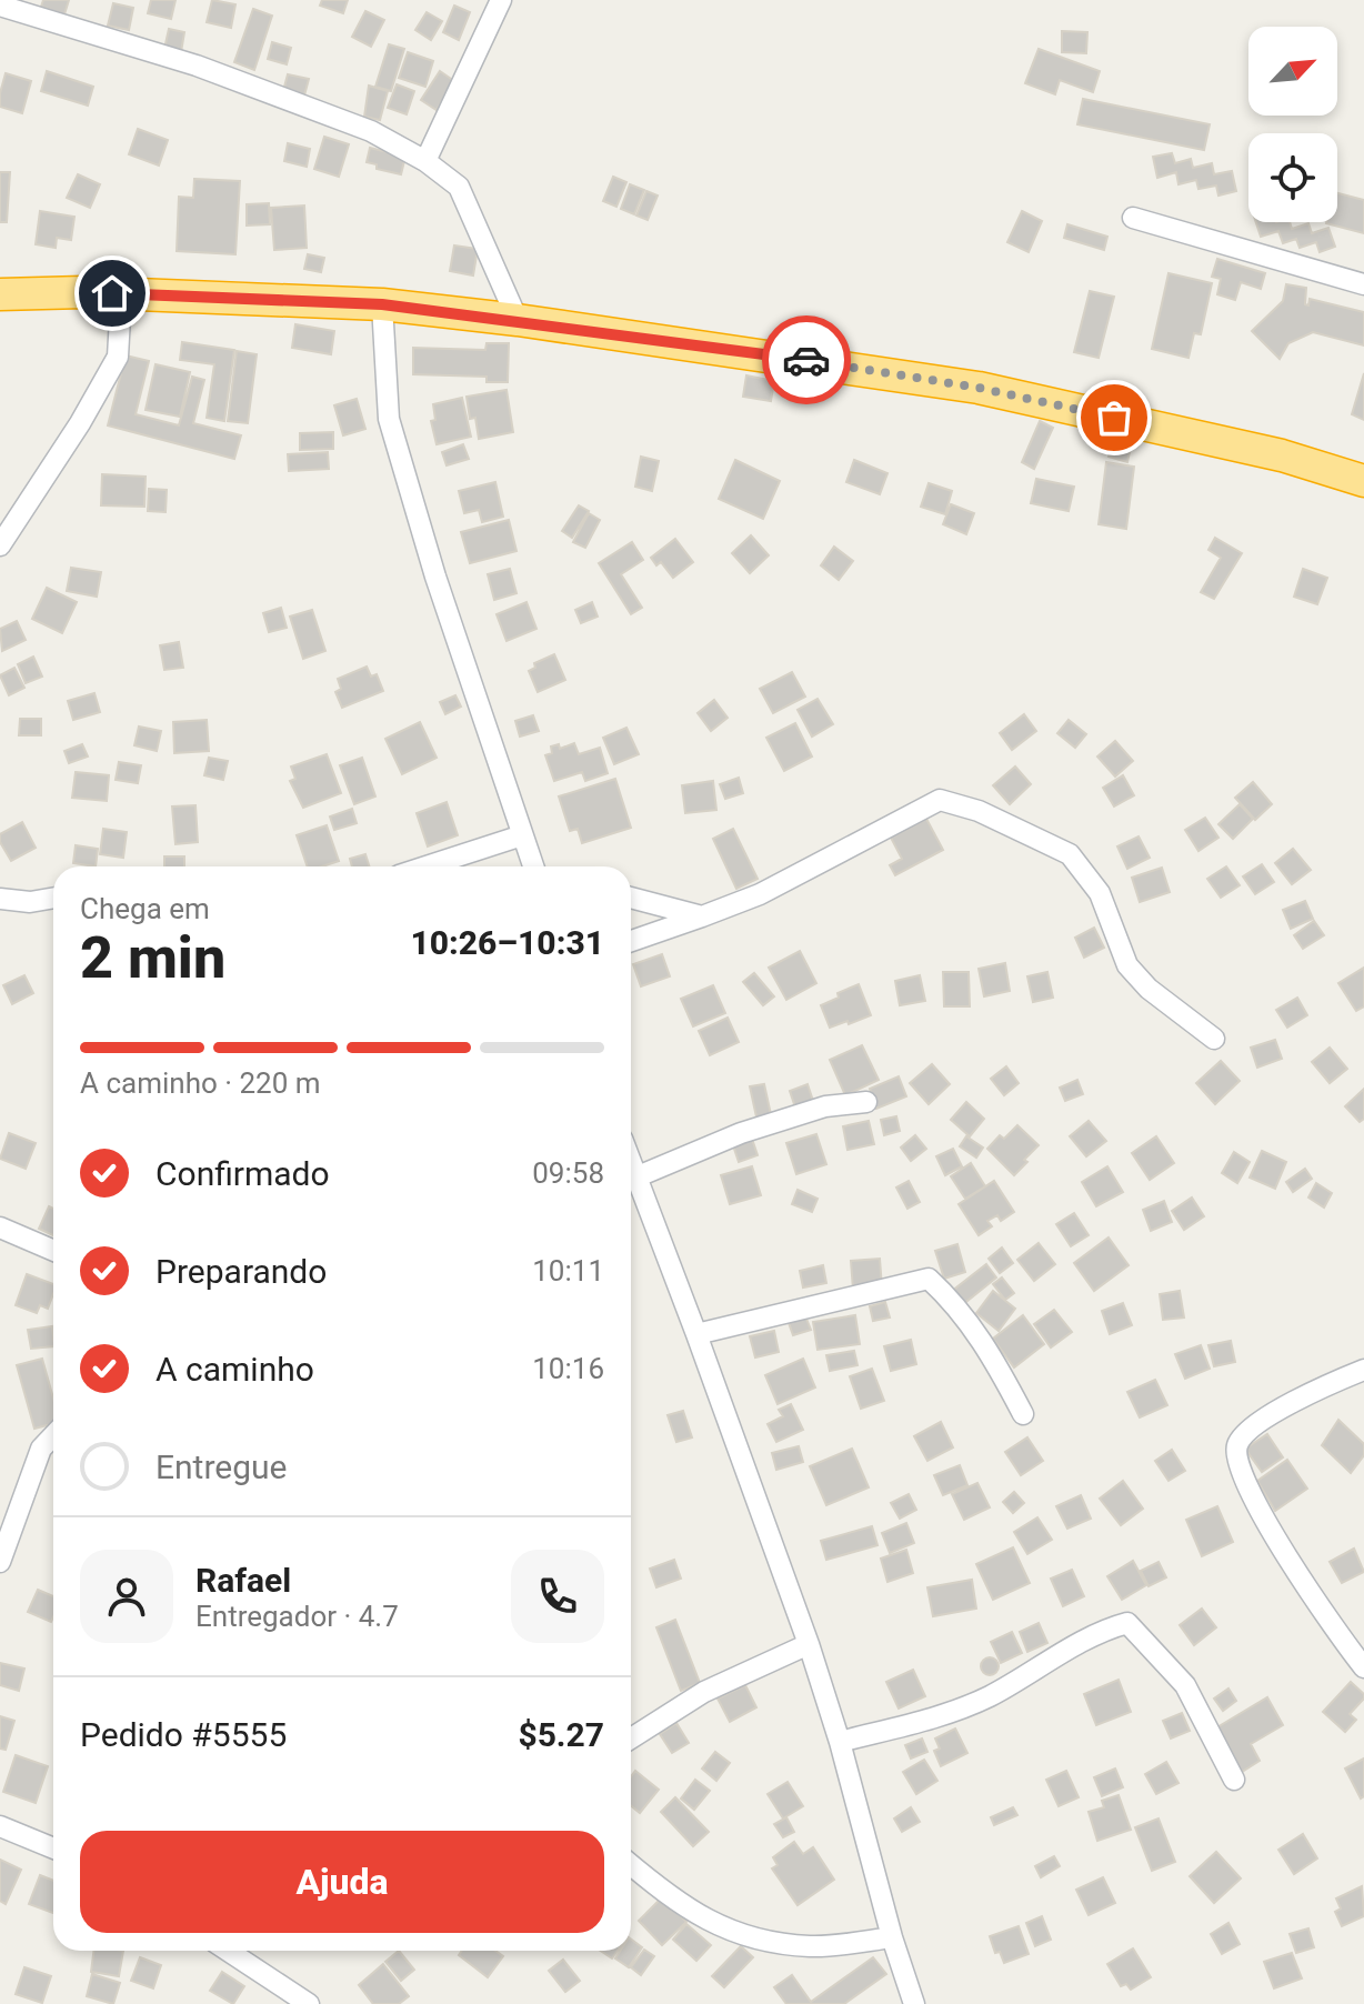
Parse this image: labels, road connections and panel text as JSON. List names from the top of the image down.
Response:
{
  "north": "top right",
  "page": {
    "heading": ["2 min", "Chega em", "10:26–10:31"],
    "panel": [
      "Rafael",
      "Entregador · 4.7",
      "Pedido #5555",
      "$5.27"
    ],
    "bar": "A caminho · 220 m",
    "list": [
      ["Confirmado", "09:58"],
      ["Preparando", "10:11"],
      ["A caminho", "10:16"],
      "Entregue"
    ],
    "buttons": "Ajuda"
  }
}
